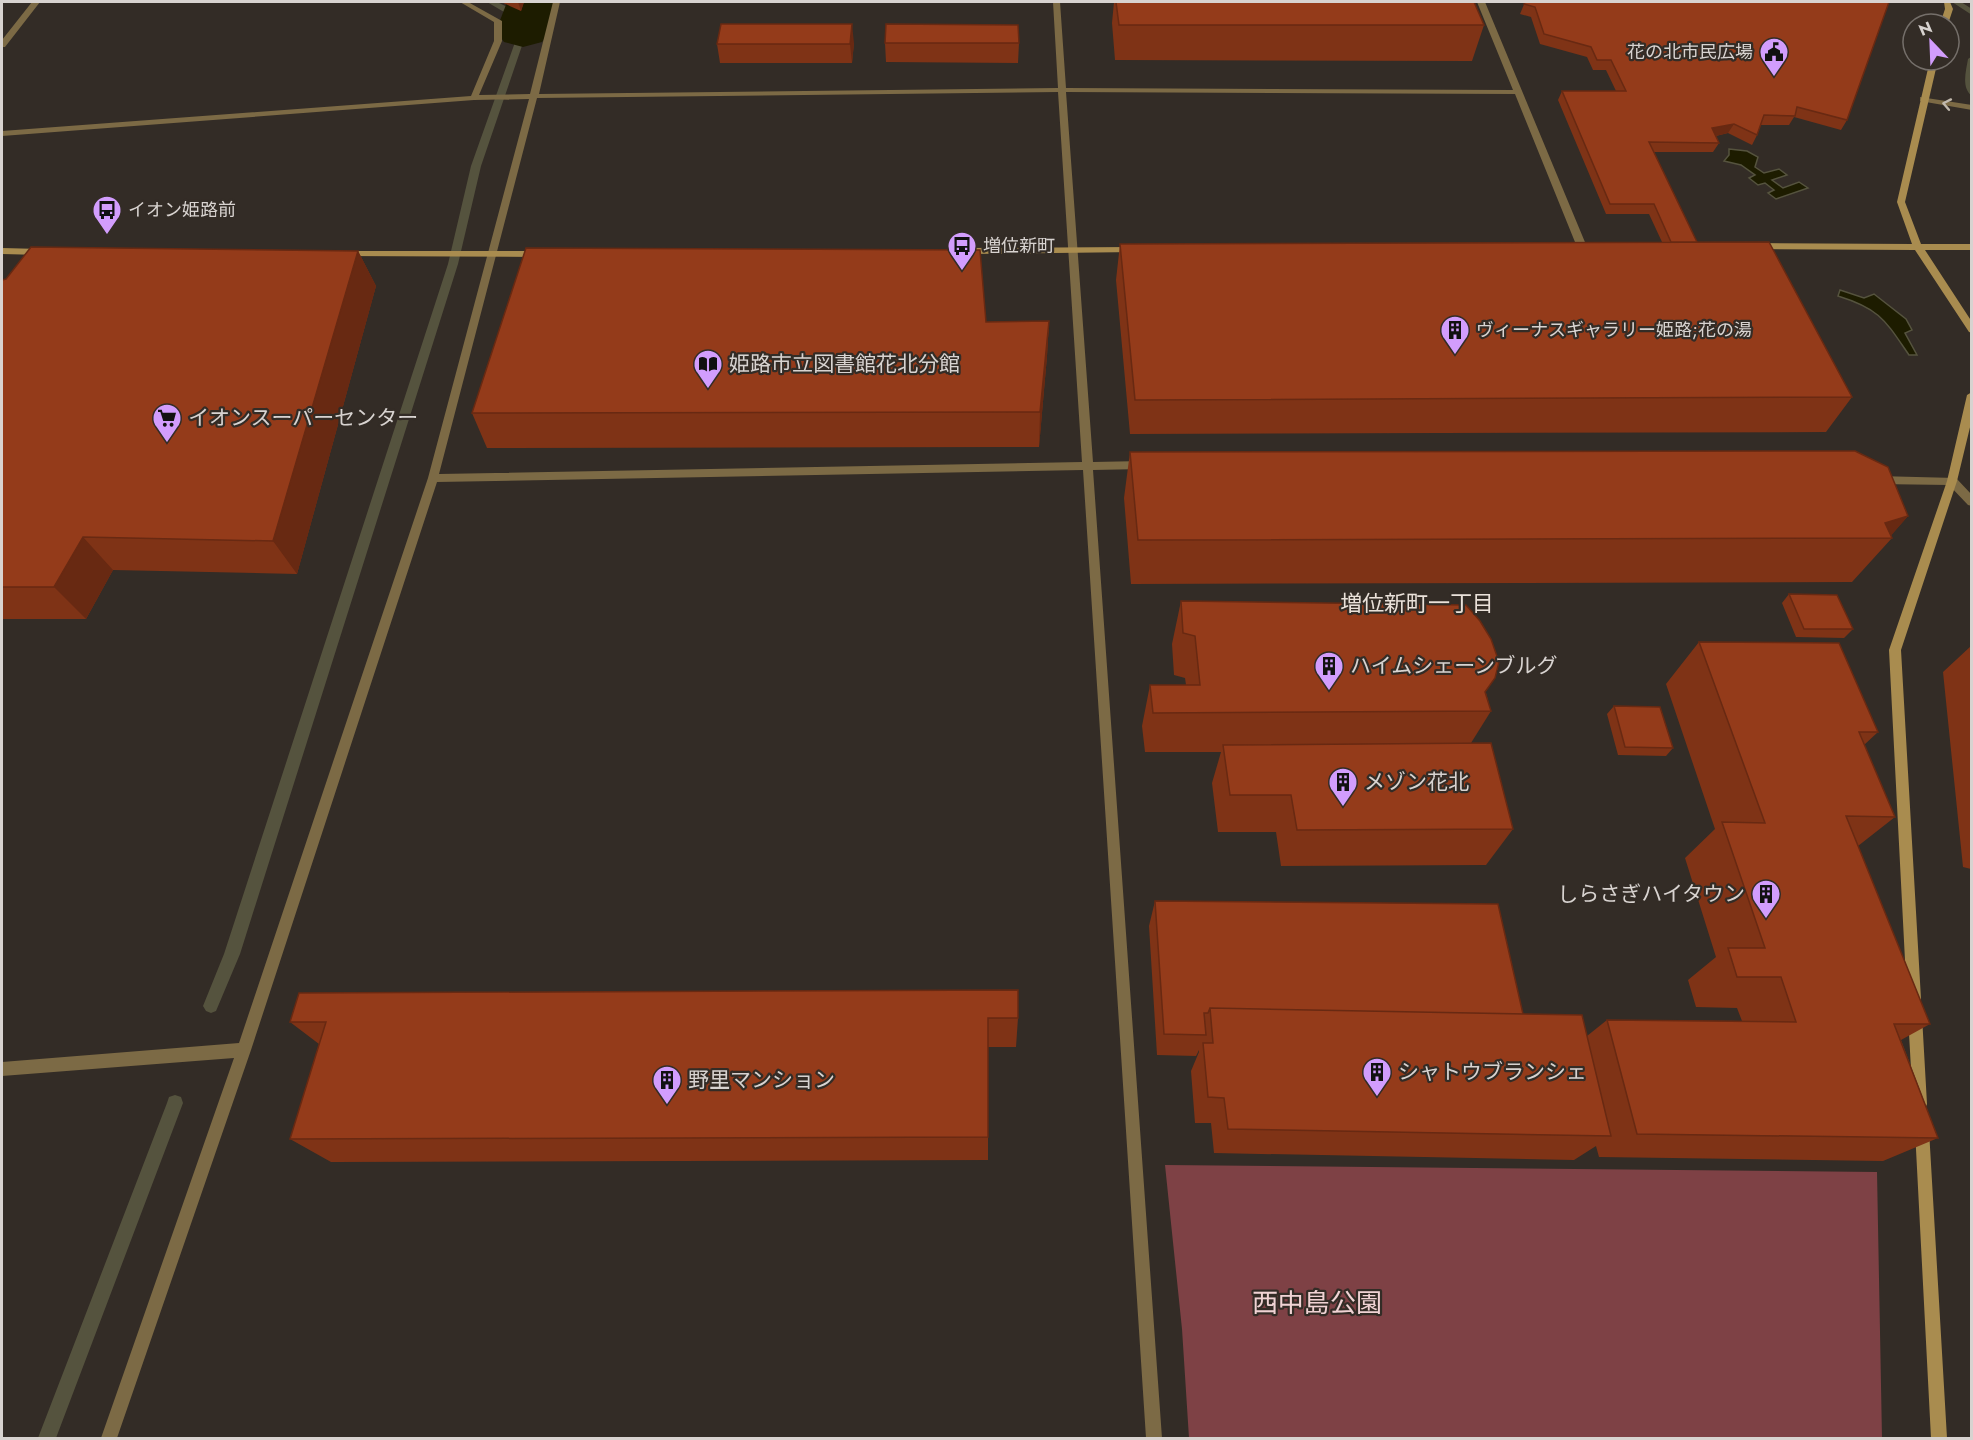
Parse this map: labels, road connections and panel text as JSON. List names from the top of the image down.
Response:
{
  "districts": ["増位新町一丁目"],
  "parks": ["西中島公園"],
  "places": {
    "public building": ["花の北市民広場"],
    "bus stop": ["イオン姫路前", "増位新町"],
    "building": [
      "ヴィーナスギャラリー姫路;花の湯",
      "ハイムシェーンブルグ",
      "メゾン花北",
      "しらさぎハイタウン",
      "シャトウブランシェ",
      "野里マンション"
    ],
    "library": ["姫路市立図書館花北分館"],
    "supermarket": ["イオンスーパーセンター"]
  },
  "north": "top left"
}
